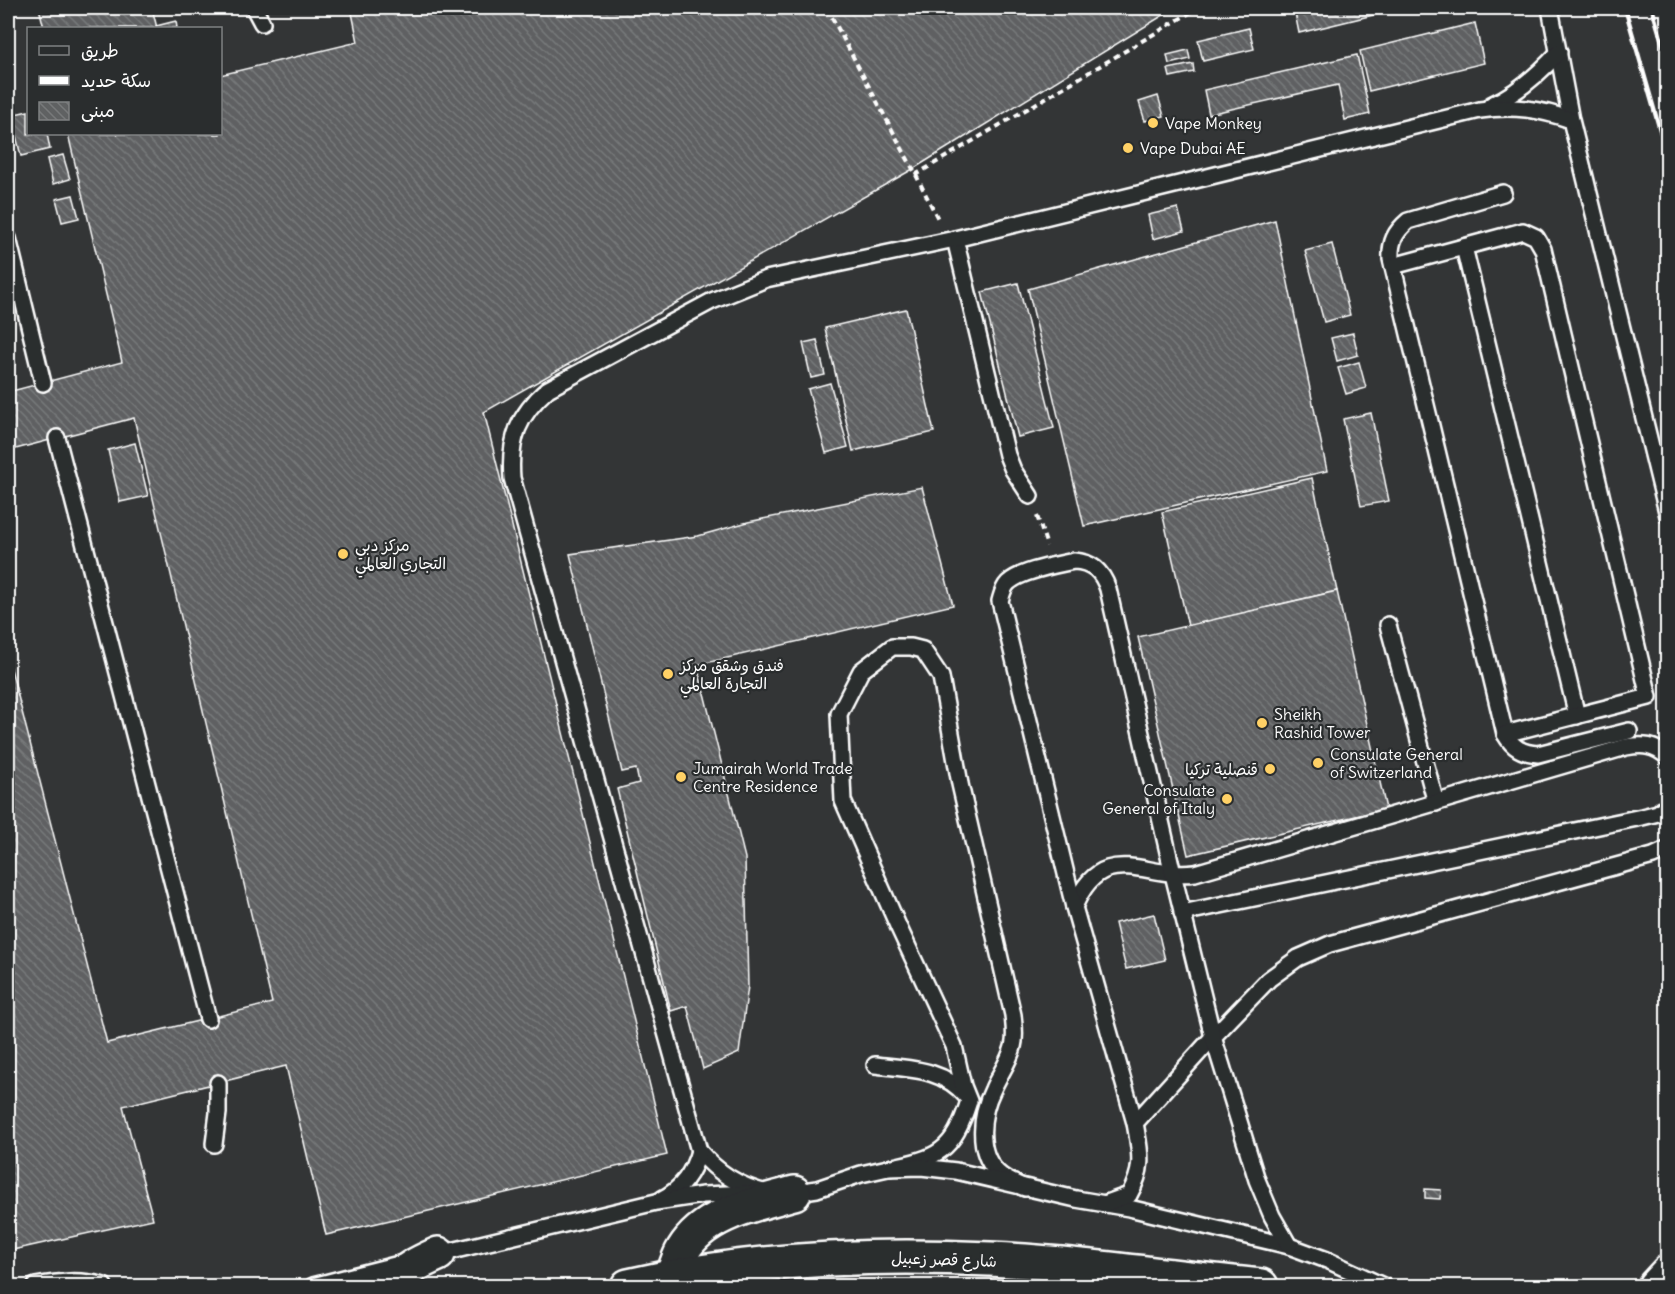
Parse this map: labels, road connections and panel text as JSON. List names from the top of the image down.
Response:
{
  "streets": {
    "main road": ["شارع قصر زعبيل"]
  },
  "places": [
    "Vape Monkey",
    "Vape Dubai AE",
    "مركز دبي التجاري العالمي",
    "فندق وشقق مركز التجارة العالمي",
    "Sheikh Rashid Tower",
    "Consulate General of Switzerland",
    "قنصلية تركيا",
    "Jumairah World Trade Centre Residence",
    "Consulate General of Italy"
  ],
  "legend": ["طريق", "سكة حديد", "مبنى"]
}
